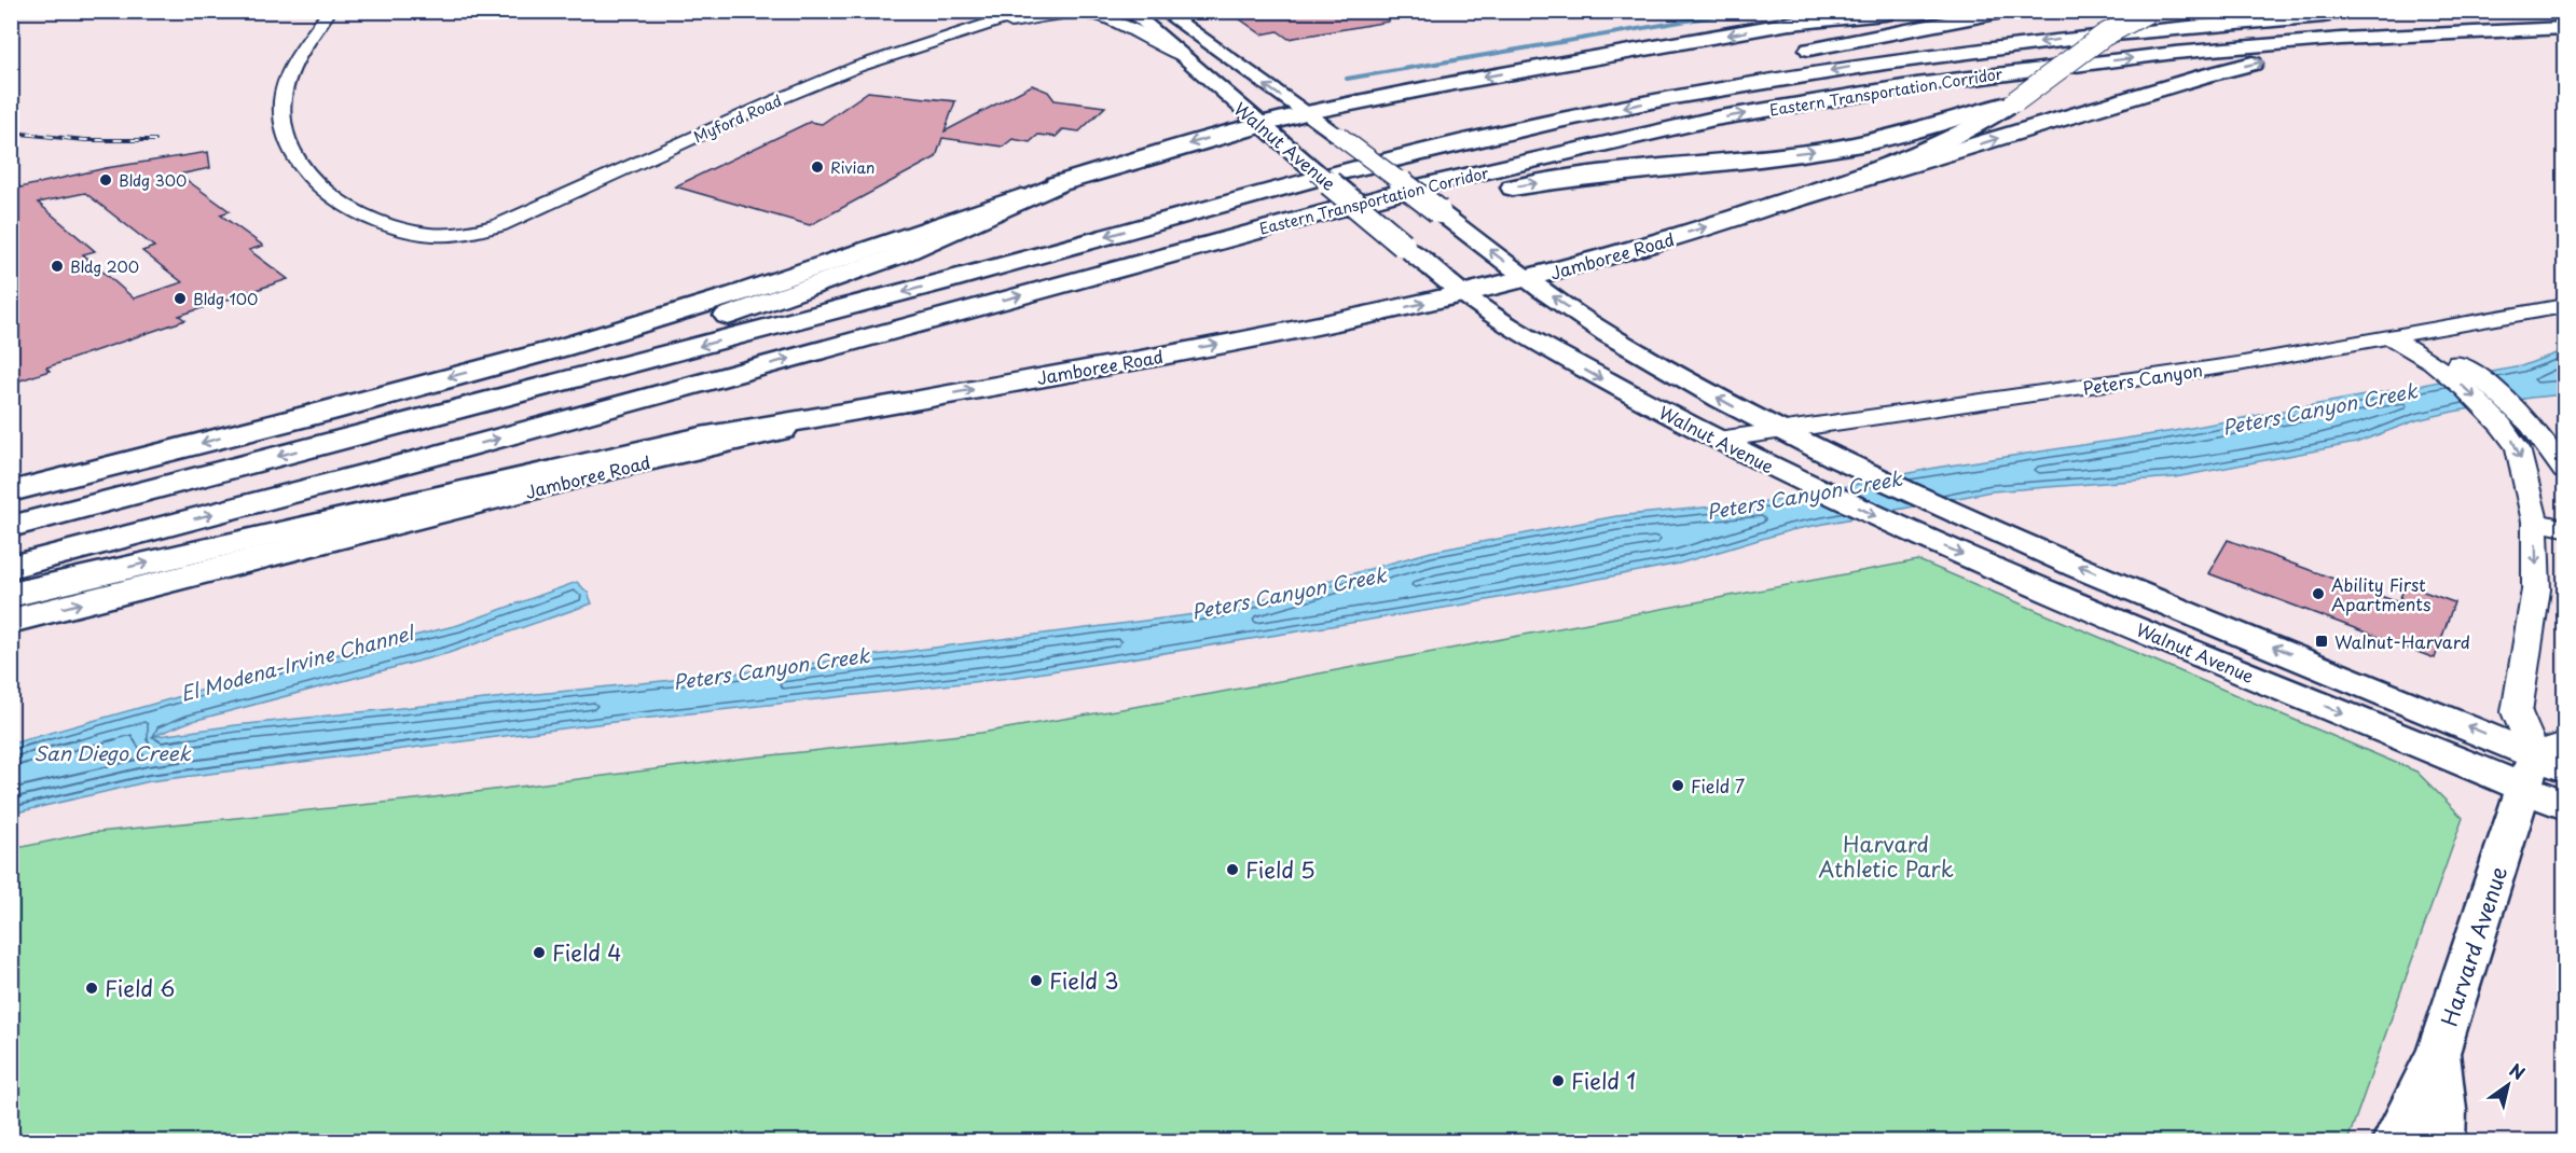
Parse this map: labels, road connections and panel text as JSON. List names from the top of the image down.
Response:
{
  "streets": {
    "main road": [
      "Eastern Transportation Corridor",
      "Walnut Avenue",
      "Jamboree Road",
      "Harvard Avenue"
    ],
    "street": ["Myford Road", "Peters Canyon"]
  },
  "crossings": [
    ["Walnut Avenue", "Jamboree Road"],
    ["Walnut Avenue", "Peters Canyon"],
    ["Walnut Avenue", "Harvard Avenue"]
  ],
  "water": ["Peters Canyon Creek", "El Modena-Irvine Channel", "San Diego Creek"],
  "parks": ["Harvard Athletic Park"],
  "places": {
    "other": [
      "Rivian",
      "Bldg 300",
      "Bldg 200",
      "Bldg 100",
      "Ability First Apartments",
      "Field 7",
      "Field 5",
      "Field 4",
      "Field 3",
      "Field 6",
      "Field 1"
    ],
    "transit": ["Walnut-Harvard"]
  },
  "north": "top right"
}
